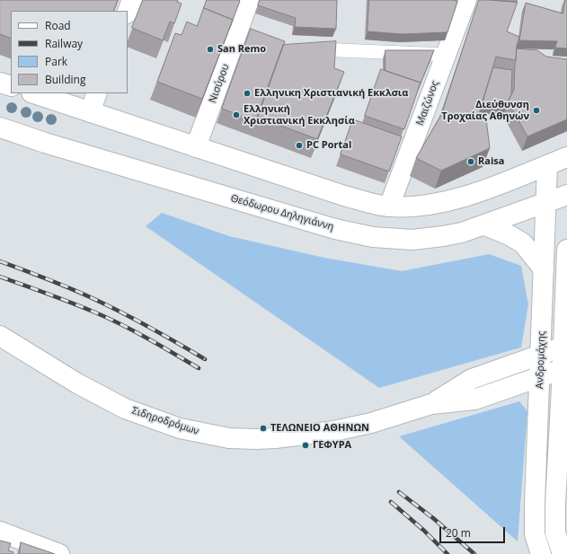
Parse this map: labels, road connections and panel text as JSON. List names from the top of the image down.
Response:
{
  "streets": {
    "main road": [
      "Νισύρου",
      "Μαιζώνος",
      "Θεόδωρου Δηληγιάννη",
      "Ανδρομάχης",
      "Σιδηροδρόμων"
    ]
  },
  "crossings": [
    ["Θεόδωρου Δηληγιάννη", "Ανδρομάχης"],
    ["Ανδρομάχης", "Σιδηροδρόμων"]
  ],
  "places": [
    "San Remo",
    "Ελληνικη Χριστιανική Εκκλσια",
    "Διεύθυνση Τροχαίας Αθηνών",
    "Ελληνική Χριστιανική Εκκλησία",
    "PC Portal",
    "Raisa",
    "ΤΕΛΩΝΕΙΟ ΑΘΗΝΩΝ",
    "ΓΕΦΥΡΑ"
  ],
  "legend": [
    "Road",
    "Railway",
    "Park",
    "Building"
  ],
  "scale_bar": "20 m"
}
